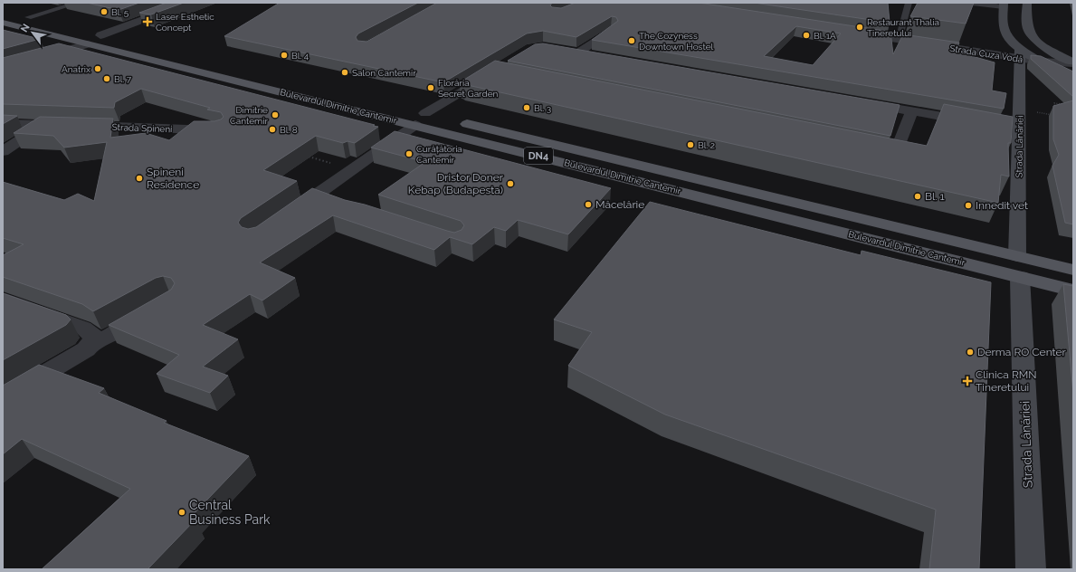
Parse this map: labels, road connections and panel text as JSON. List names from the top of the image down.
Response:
{
  "streets": {
    "main road": ["Bulevardul Dimitrie Cantemir", "DN4"],
    "street": ["Strada Cuza Vodă", "Strada Spineni", "Strada Lânăriei"]
  },
  "crossings": [
    ["Strada Cuza Vodă", "Strada Lânăriei"],
    ["Bulevardul Dimitrie Cantemir", "Strada Lânăriei"]
  ],
  "places": {
    "other": [
      "Bl. 5",
      "Restaurant Thalia Tineretului",
      "Bl. 1A",
      "The Cozyness Downtown Hostel",
      "Bl. 4",
      "Anatrix",
      "Salon Cantemir",
      "Bl. 7",
      "Florăria Secret Garden",
      "Bl. 3",
      "Dimitrie Cantemir",
      "Bl. 8",
      "Bl. 2",
      "Curățătoria Cantemir",
      "Spineni Residence",
      "Dristor Doner Kebap (Budapesta)",
      "Bl. 1",
      "Măcelărie",
      "Innedit vet",
      "Derma RO Center",
      "Central Business Park"
    ],
    "health": ["Laser Esthetic Concept", "Clinica RMN Tineretului"]
  },
  "north": "top left"
}
